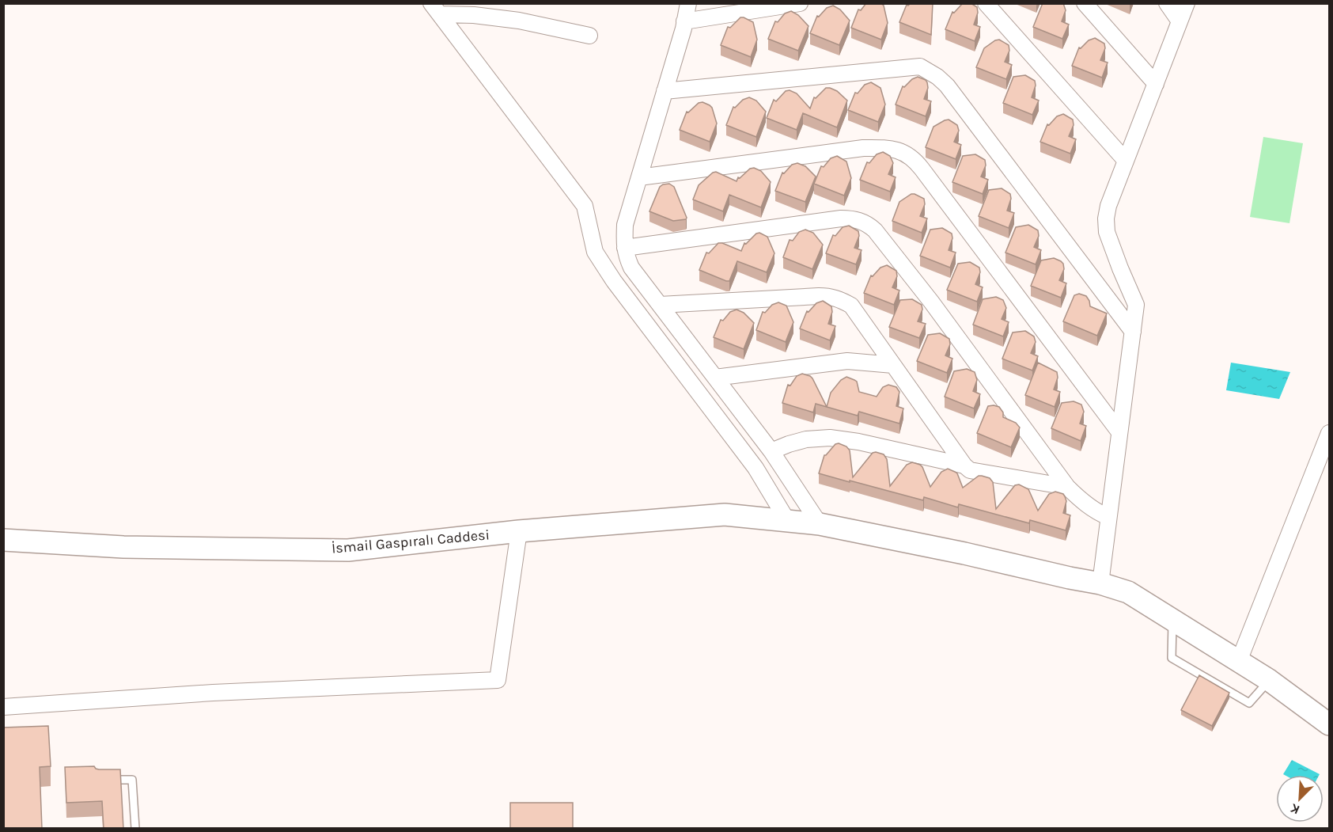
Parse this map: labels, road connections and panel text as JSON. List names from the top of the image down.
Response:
{
  "streets": {
    "main road": ["İsmail Gaspıralı Caddesi"]
  },
  "north": "bottom left"
}
